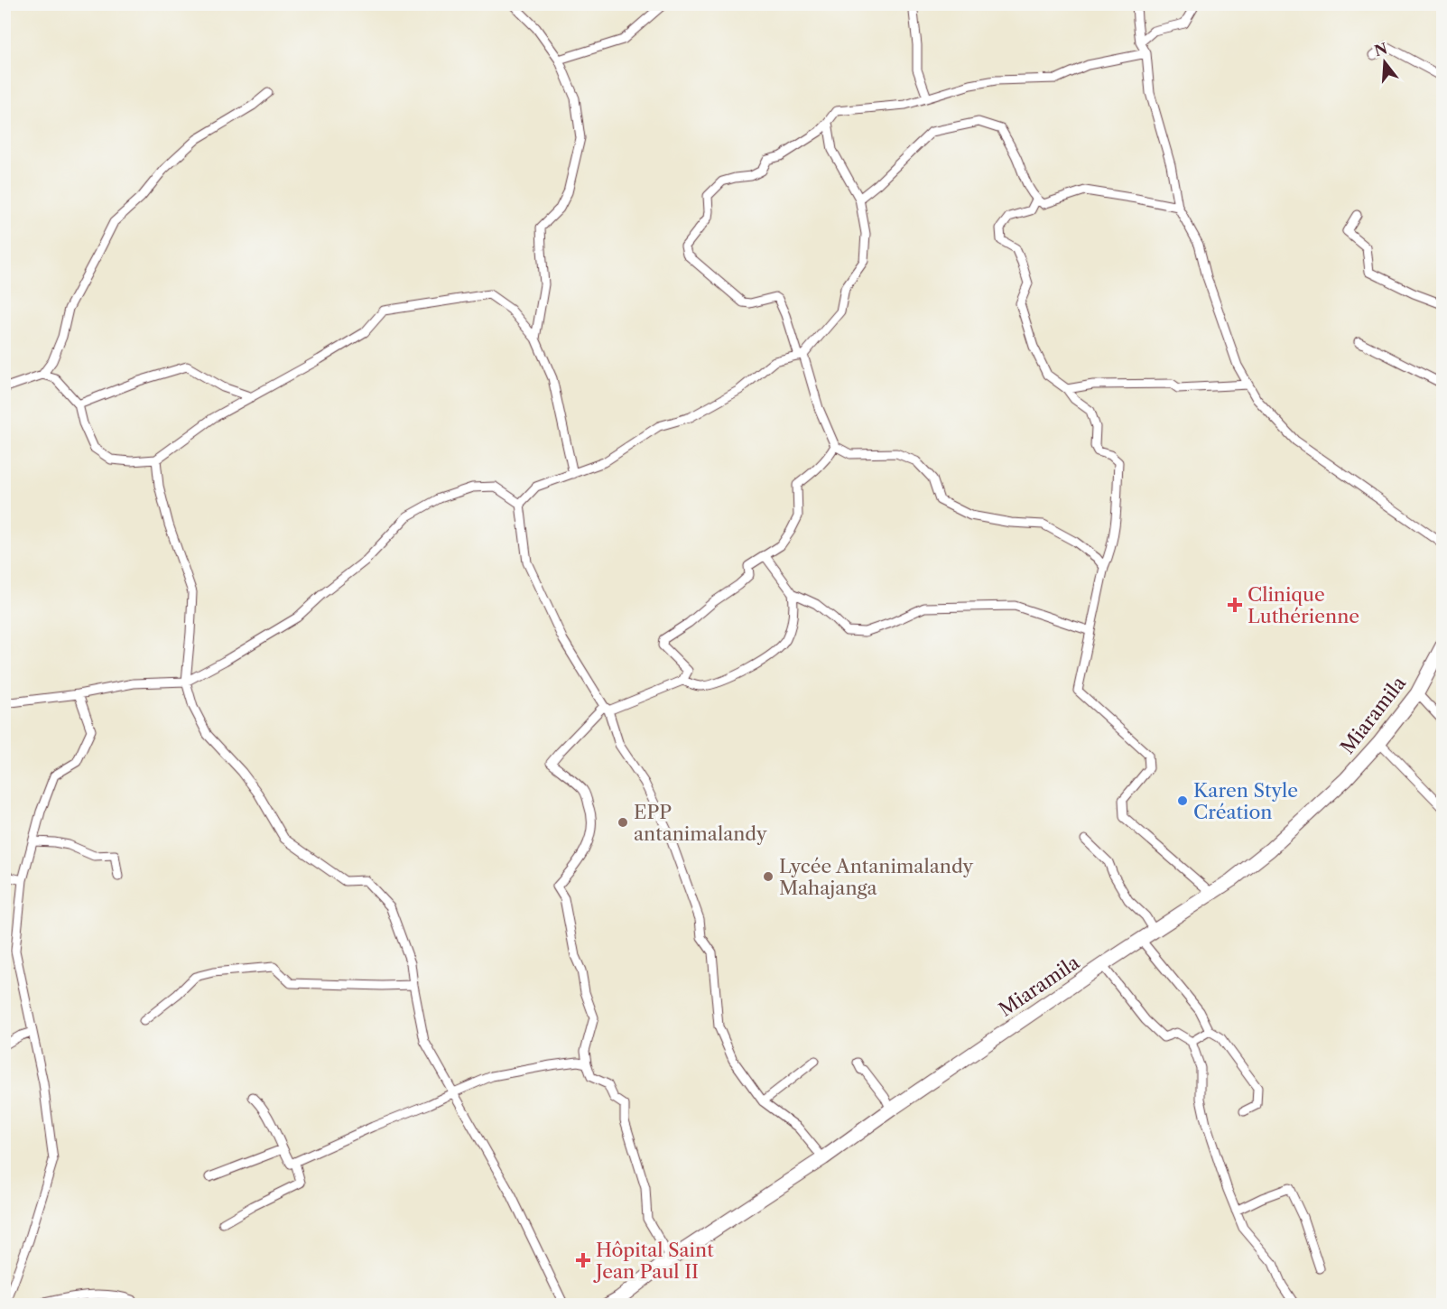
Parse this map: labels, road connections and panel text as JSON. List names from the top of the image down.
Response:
{
  "streets": {
    "main road": ["Miaramila"]
  },
  "places": {
    "health": ["Clinique Luthérienne", "Hôpital Saint Jean Paul II"],
    "other": ["Karen Style Création", "EPP antanimalandy", "Lycée Antanimalandy Mahajanga"]
  },
  "north": "top"
}
